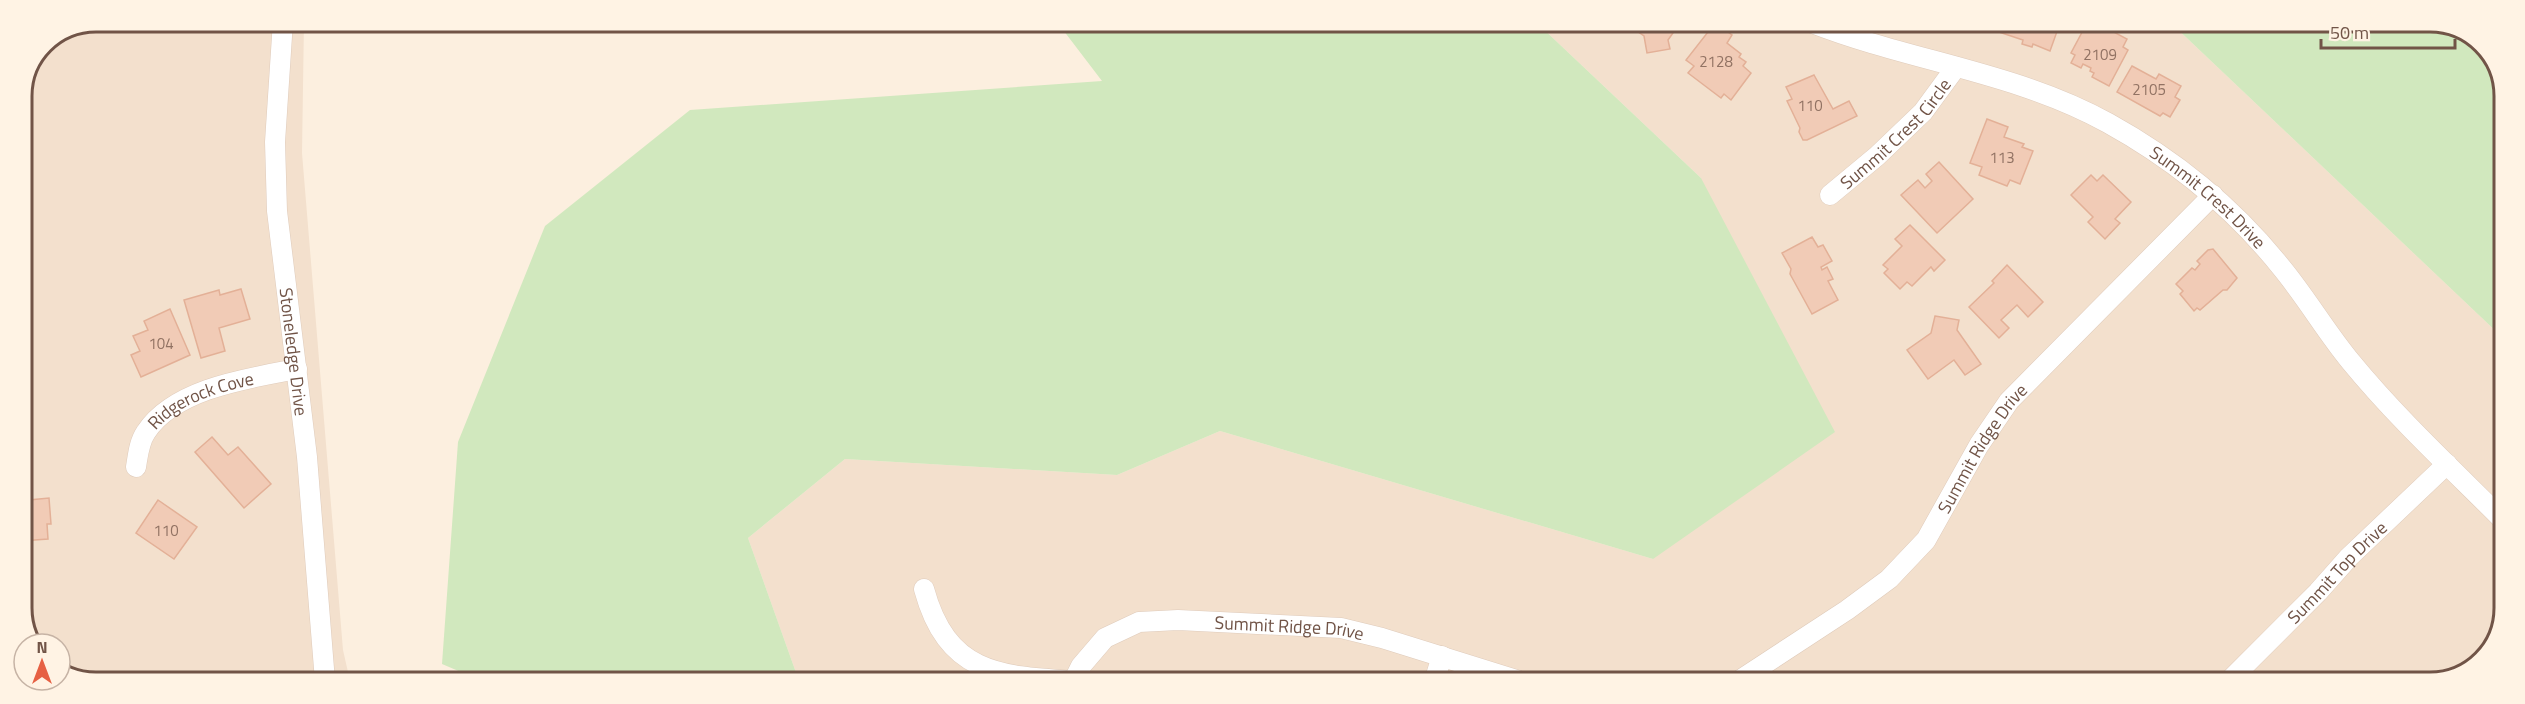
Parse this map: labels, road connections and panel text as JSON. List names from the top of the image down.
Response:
{
  "streets": {
    "street": [
      "Summit Crest Circle",
      "Summit Crest Drive",
      "Stoneledge Drive",
      "Ridgerock Cove",
      "Summit Ridge Drive",
      "Summit Top Drive"
    ]
  },
  "crossings": [
    ["Summit Crest Circle", "Summit Crest Drive"],
    ["Summit Crest Drive", "Summit Ridge Drive"],
    ["Summit Crest Drive", "Summit Top Drive"],
    ["Stoneledge Drive", "Ridgerock Cove"]
  ],
  "house_numbers": [
    "2109",
    "2128",
    "2105",
    "110",
    "113",
    "104",
    "110"
  ],
  "scale_bar": "50 m",
  "north": "top"
}
